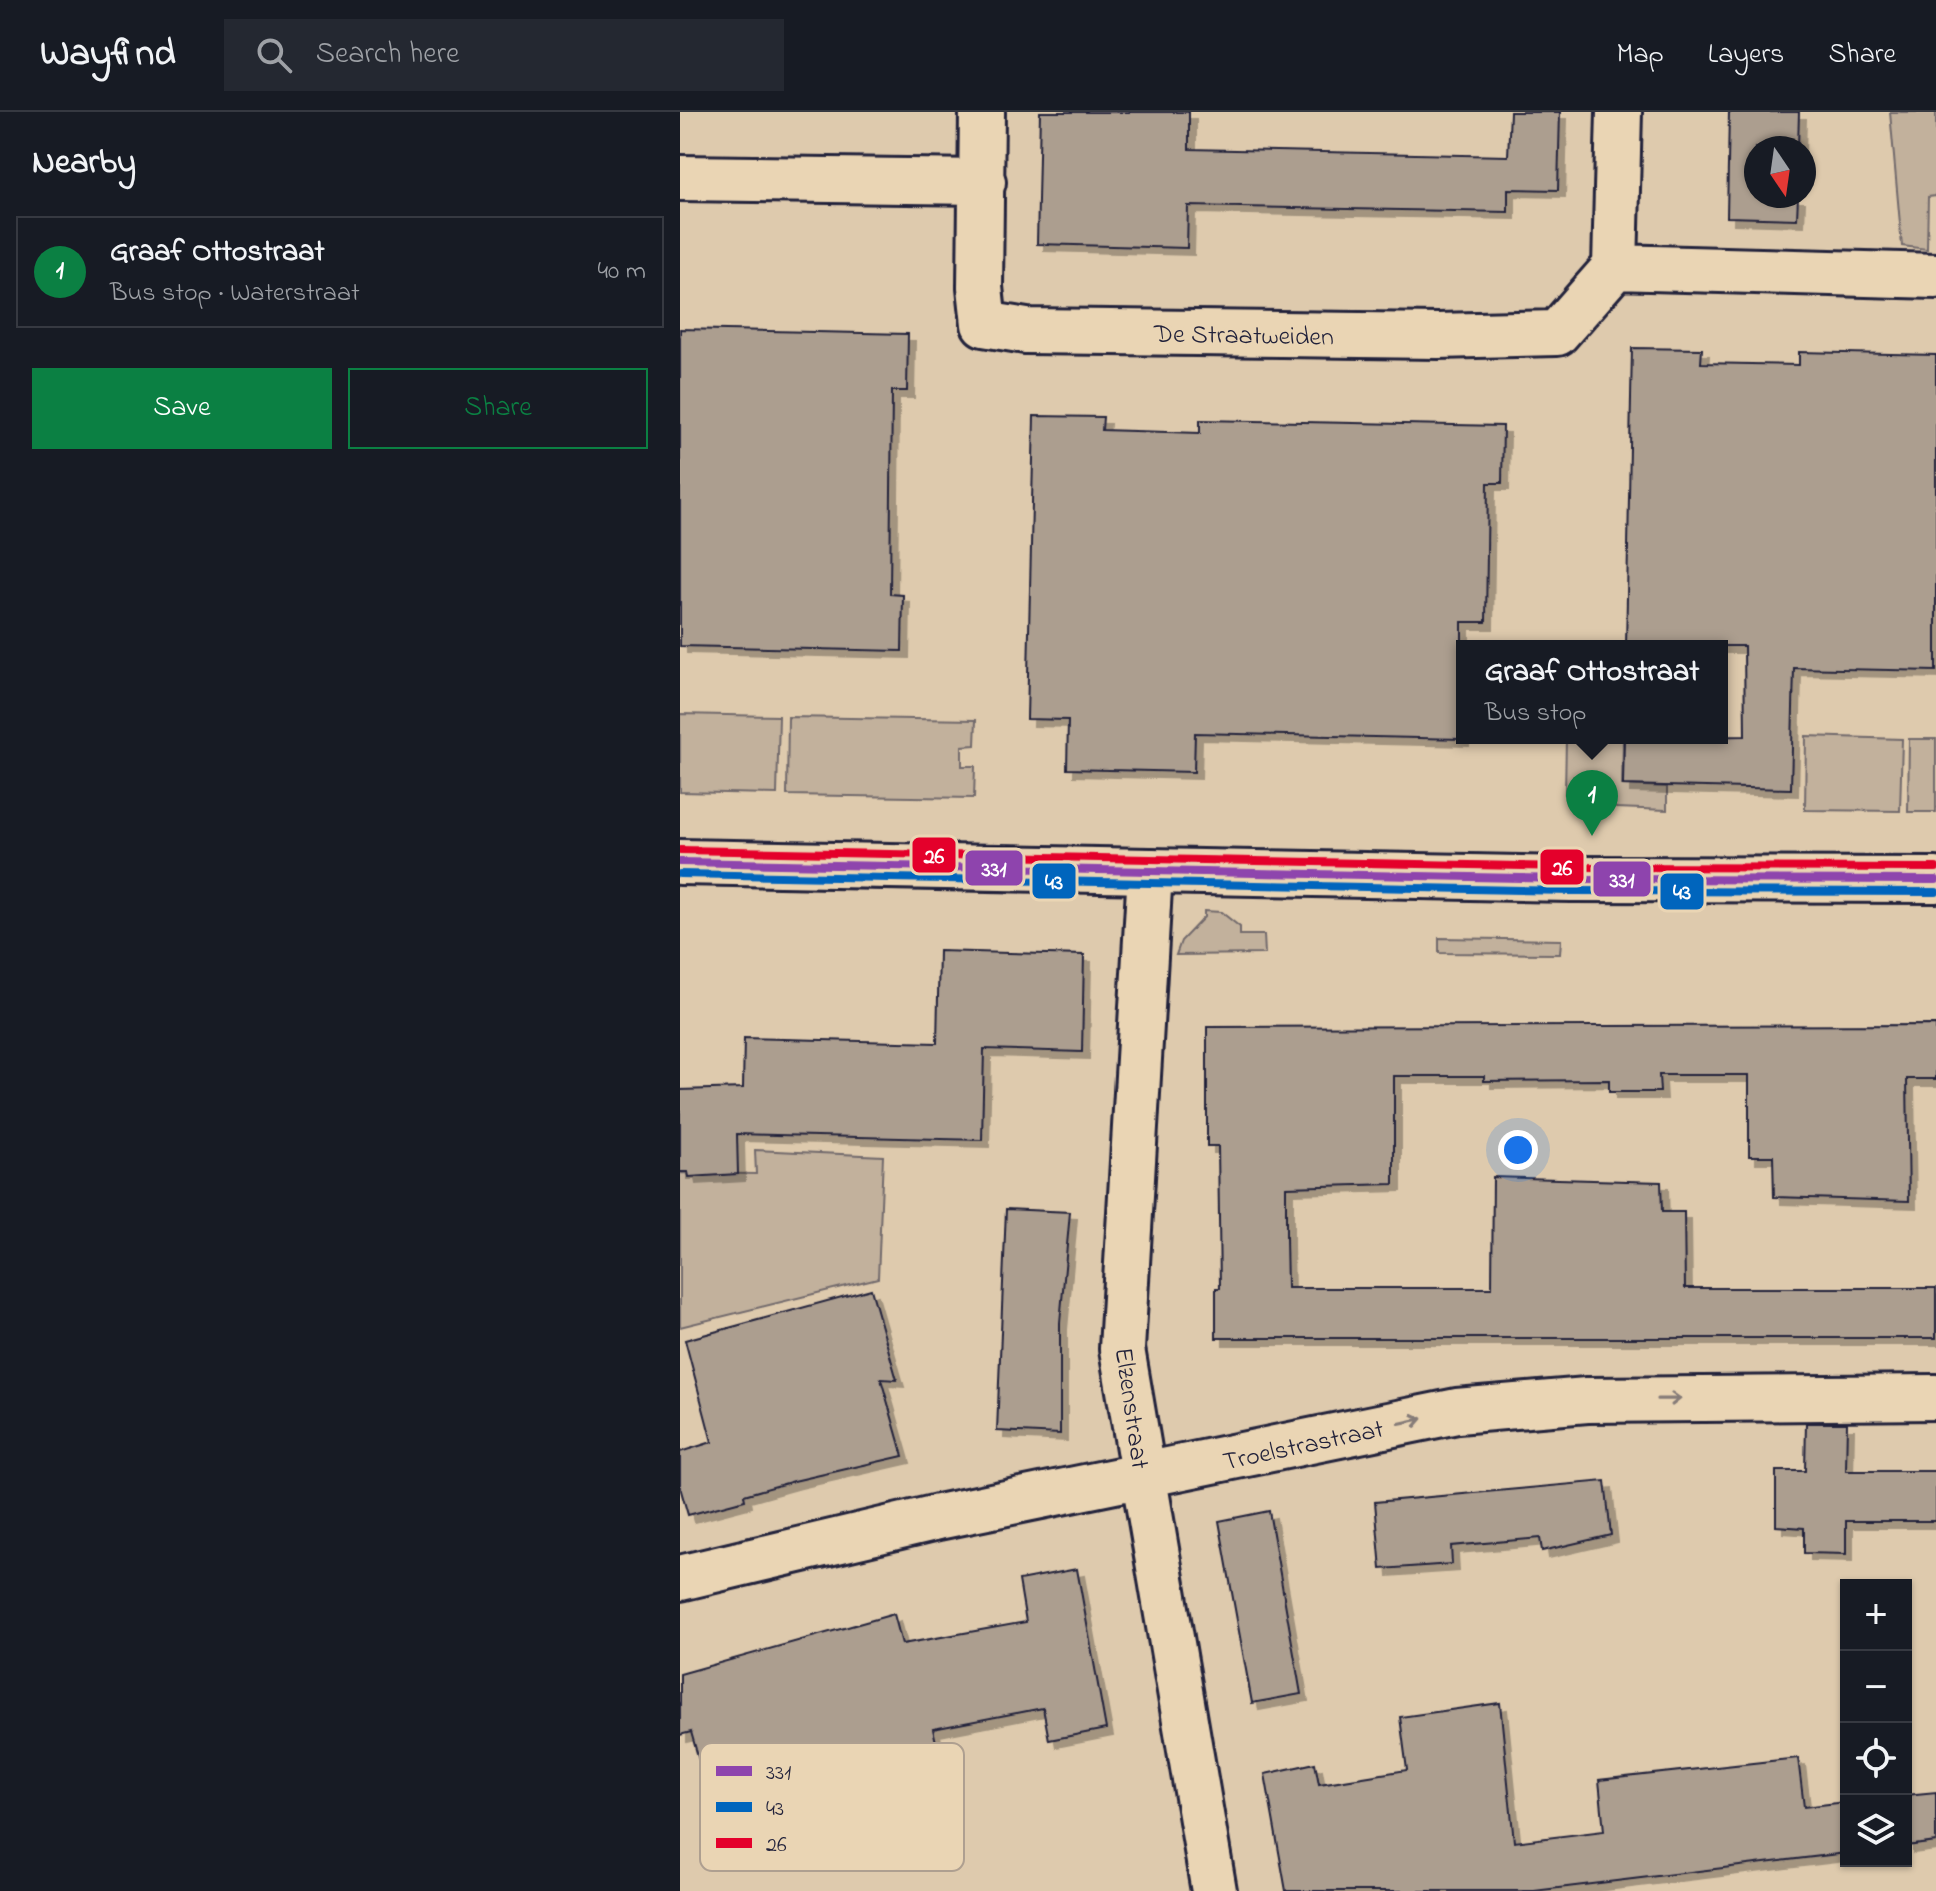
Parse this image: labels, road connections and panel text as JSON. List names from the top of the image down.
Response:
{
  "streets": {
    "street": ["De Straatweiden", "Elzenstraat", "Troelstrastraat"]
  },
  "crossings": [
    ["Elzenstraat", "Troelstrastraat"]
  ],
  "one_way": ["Troelstrastraat"],
  "lines": ["transit line 26", "transit line 331", "transit line 43"],
  "legend": ["331", "43", "26"],
  "north": "bottom",
  "page": {
    "header": "Wayfind",
    "search": "Search here",
    "nav": ["Map", "Layers", "Share"],
    "heading": "Nearby",
    "list": [
      {
        "mark": "1",
        "name": "Graaf Ottostraat",
        "note": "Bus stop · Waterstraat",
        "value": "40 m"
      }
    ],
    "buttons": ["Save", "Share"],
    "popup": ["Graaf Ottostraat", "Bus stop"],
    "pins": "1",
    "map_buttons": ["+", "−"]
  }
}
